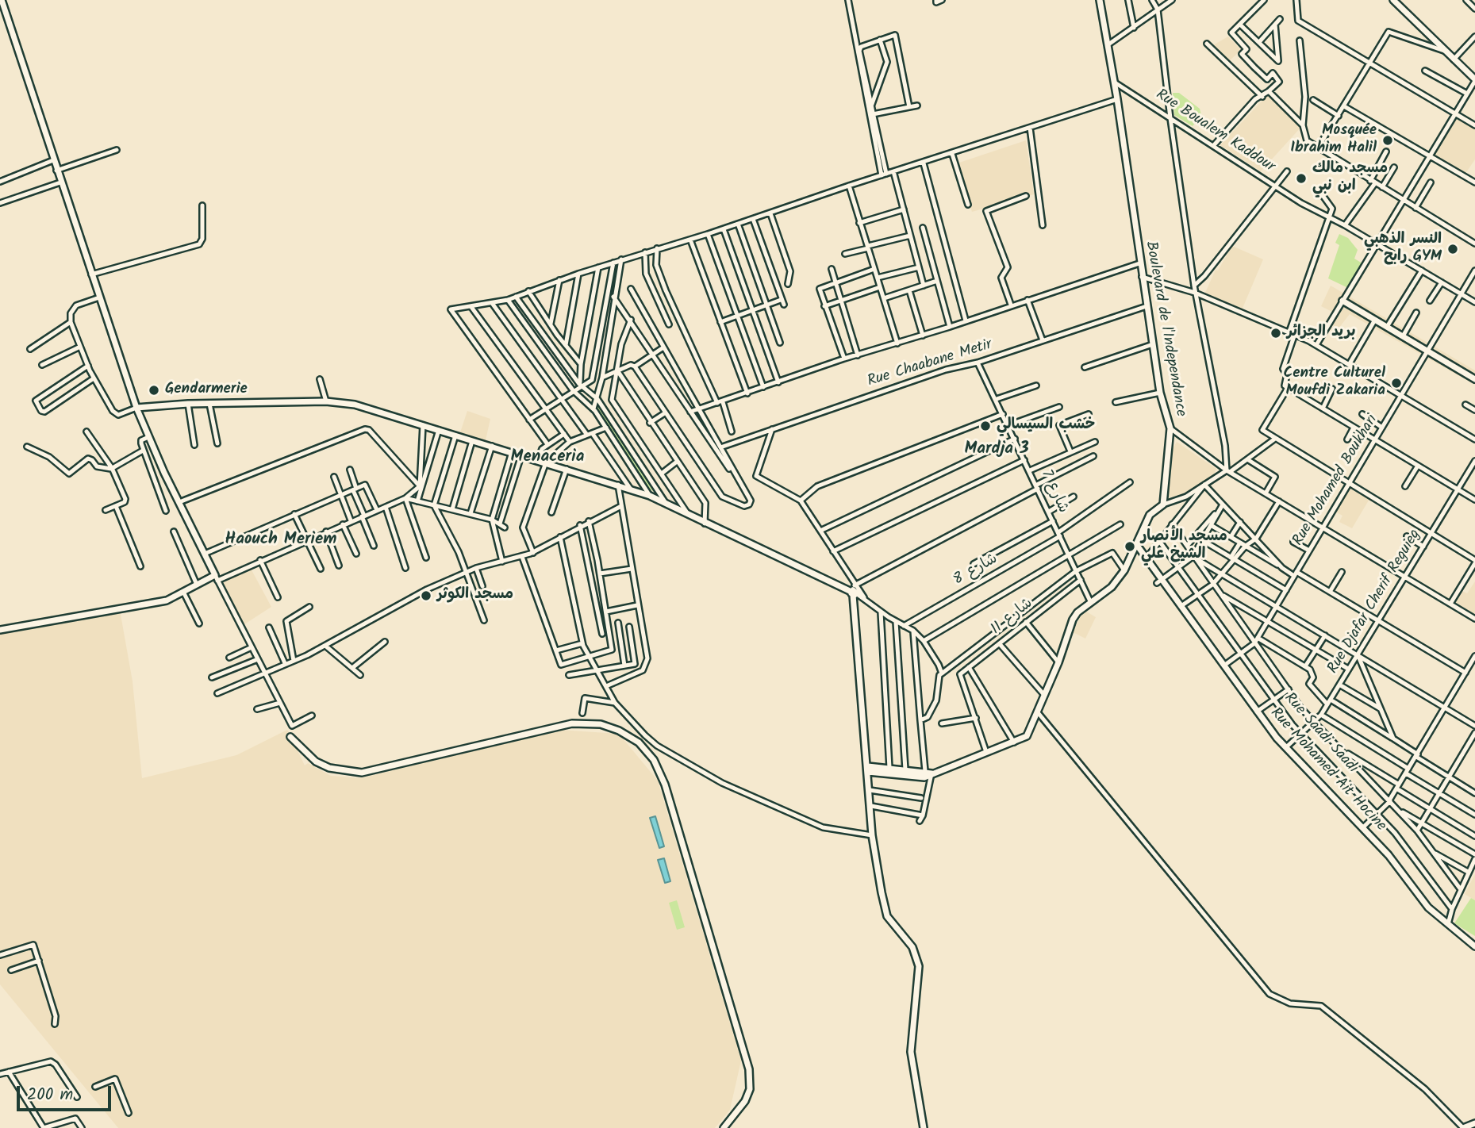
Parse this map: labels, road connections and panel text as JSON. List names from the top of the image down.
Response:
{
  "streets": {
    "street": [
      "Rue Boualem Kaddour",
      "Boulevard de l'Independance",
      "Rue Chaabane Metir",
      "Rue Mohamed Boukhari",
      "شارع 7",
      "شارع 8",
      "Rue Djafar Cherif Reguieg",
      "شارع 11",
      "Rue Saadi Saadi",
      "Rue Mohamed Ait Hocine"
    ]
  },
  "crossings": [
    ["Rue Boualem Kaddour", "Boulevard de l'Independance"],
    ["Rue Boualem Kaddour", "Rue Mohamed Boukhari"],
    ["Boulevard de l'Independance", "Rue Chaabane Metir"],
    ["Rue Chaabane Metir", "شارع 7"],
    ["Rue Mohamed Boukhari", "Rue Saadi Saadi"],
    ["Rue Mohamed Boukhari", "Rue Mohamed Ait Hocine"],
    ["شارع 7", "شارع 8"],
    ["شارع 7", "شارع 11"],
    ["Rue Djafar Cherif Reguieg", "Rue Saadi Saadi"],
    ["Rue Djafar Cherif Reguieg", "Rue Mohamed Ait Hocine"]
  ],
  "districts": ["Mardja 3", "Menaceria", "Haouch Meriem"],
  "places": [
    "Mosquée Ibrahim Halil",
    "مسجد مالك ابن نبي",
    "النسر الذهبي رابح GYM",
    "بريد الجزائر",
    "Centre Culturel Moufdi Zakaria",
    "Gendarmerie",
    "خشب السيسالي",
    "مسجد الأنصار الشيخ علي",
    "مسجد الكوثر"
  ],
  "scale_bar": "200 m"
}
